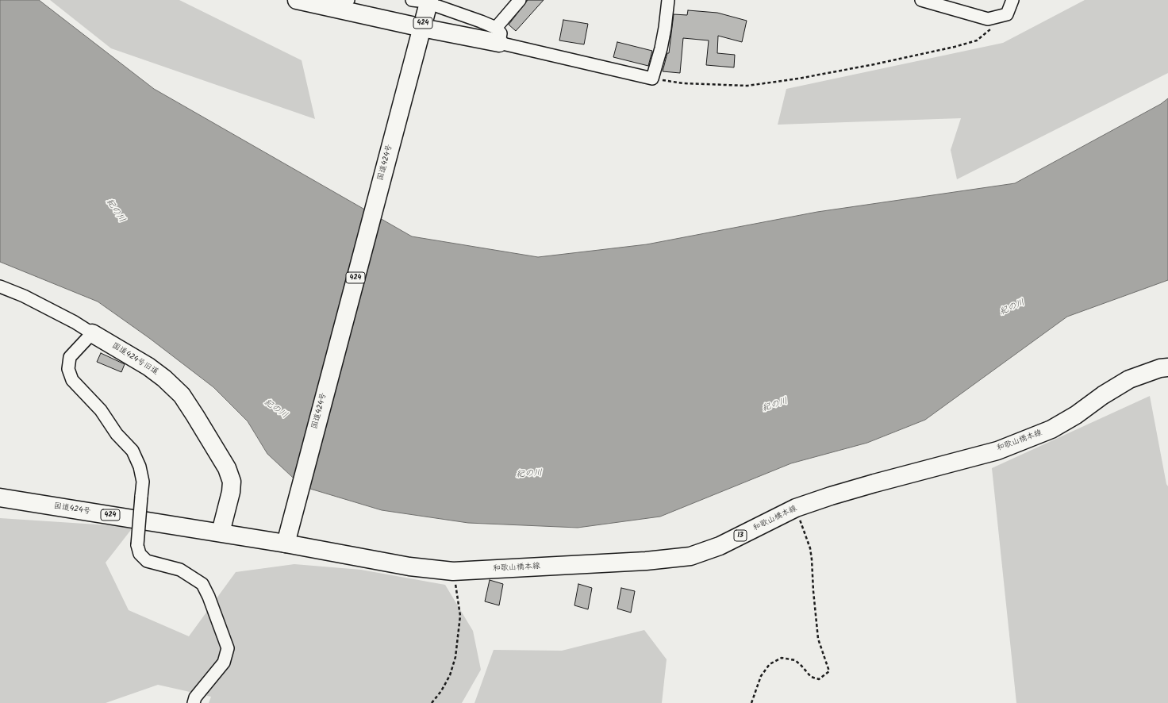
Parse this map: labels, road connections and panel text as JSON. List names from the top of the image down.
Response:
{
  "streets": {
    "main road": [
      "424",
      "国道424号",
      "国道424号旧道",
      "和歌山橋本線",
      "13"
    ]
  },
  "crossings": [
    ["国道424号", "国道424号旧道"],
    ["国道424号", "和歌山橋本線"]
  ],
  "water": ["紀の川"]
}
